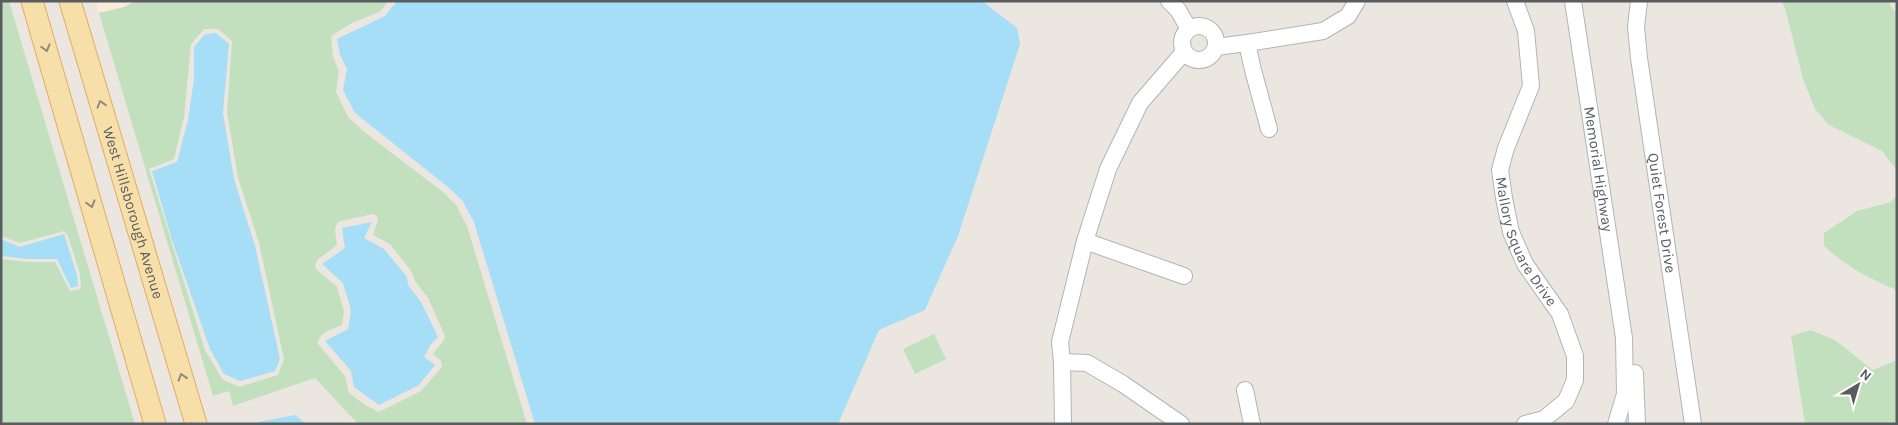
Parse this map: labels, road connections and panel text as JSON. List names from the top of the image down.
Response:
{
  "streets": {
    "main road": ["West Hillsborough Avenue"],
    "street": ["Memorial Highway", "Quiet Forest Drive", "Mallory Square Drive"]
  },
  "north": "top right"
}
